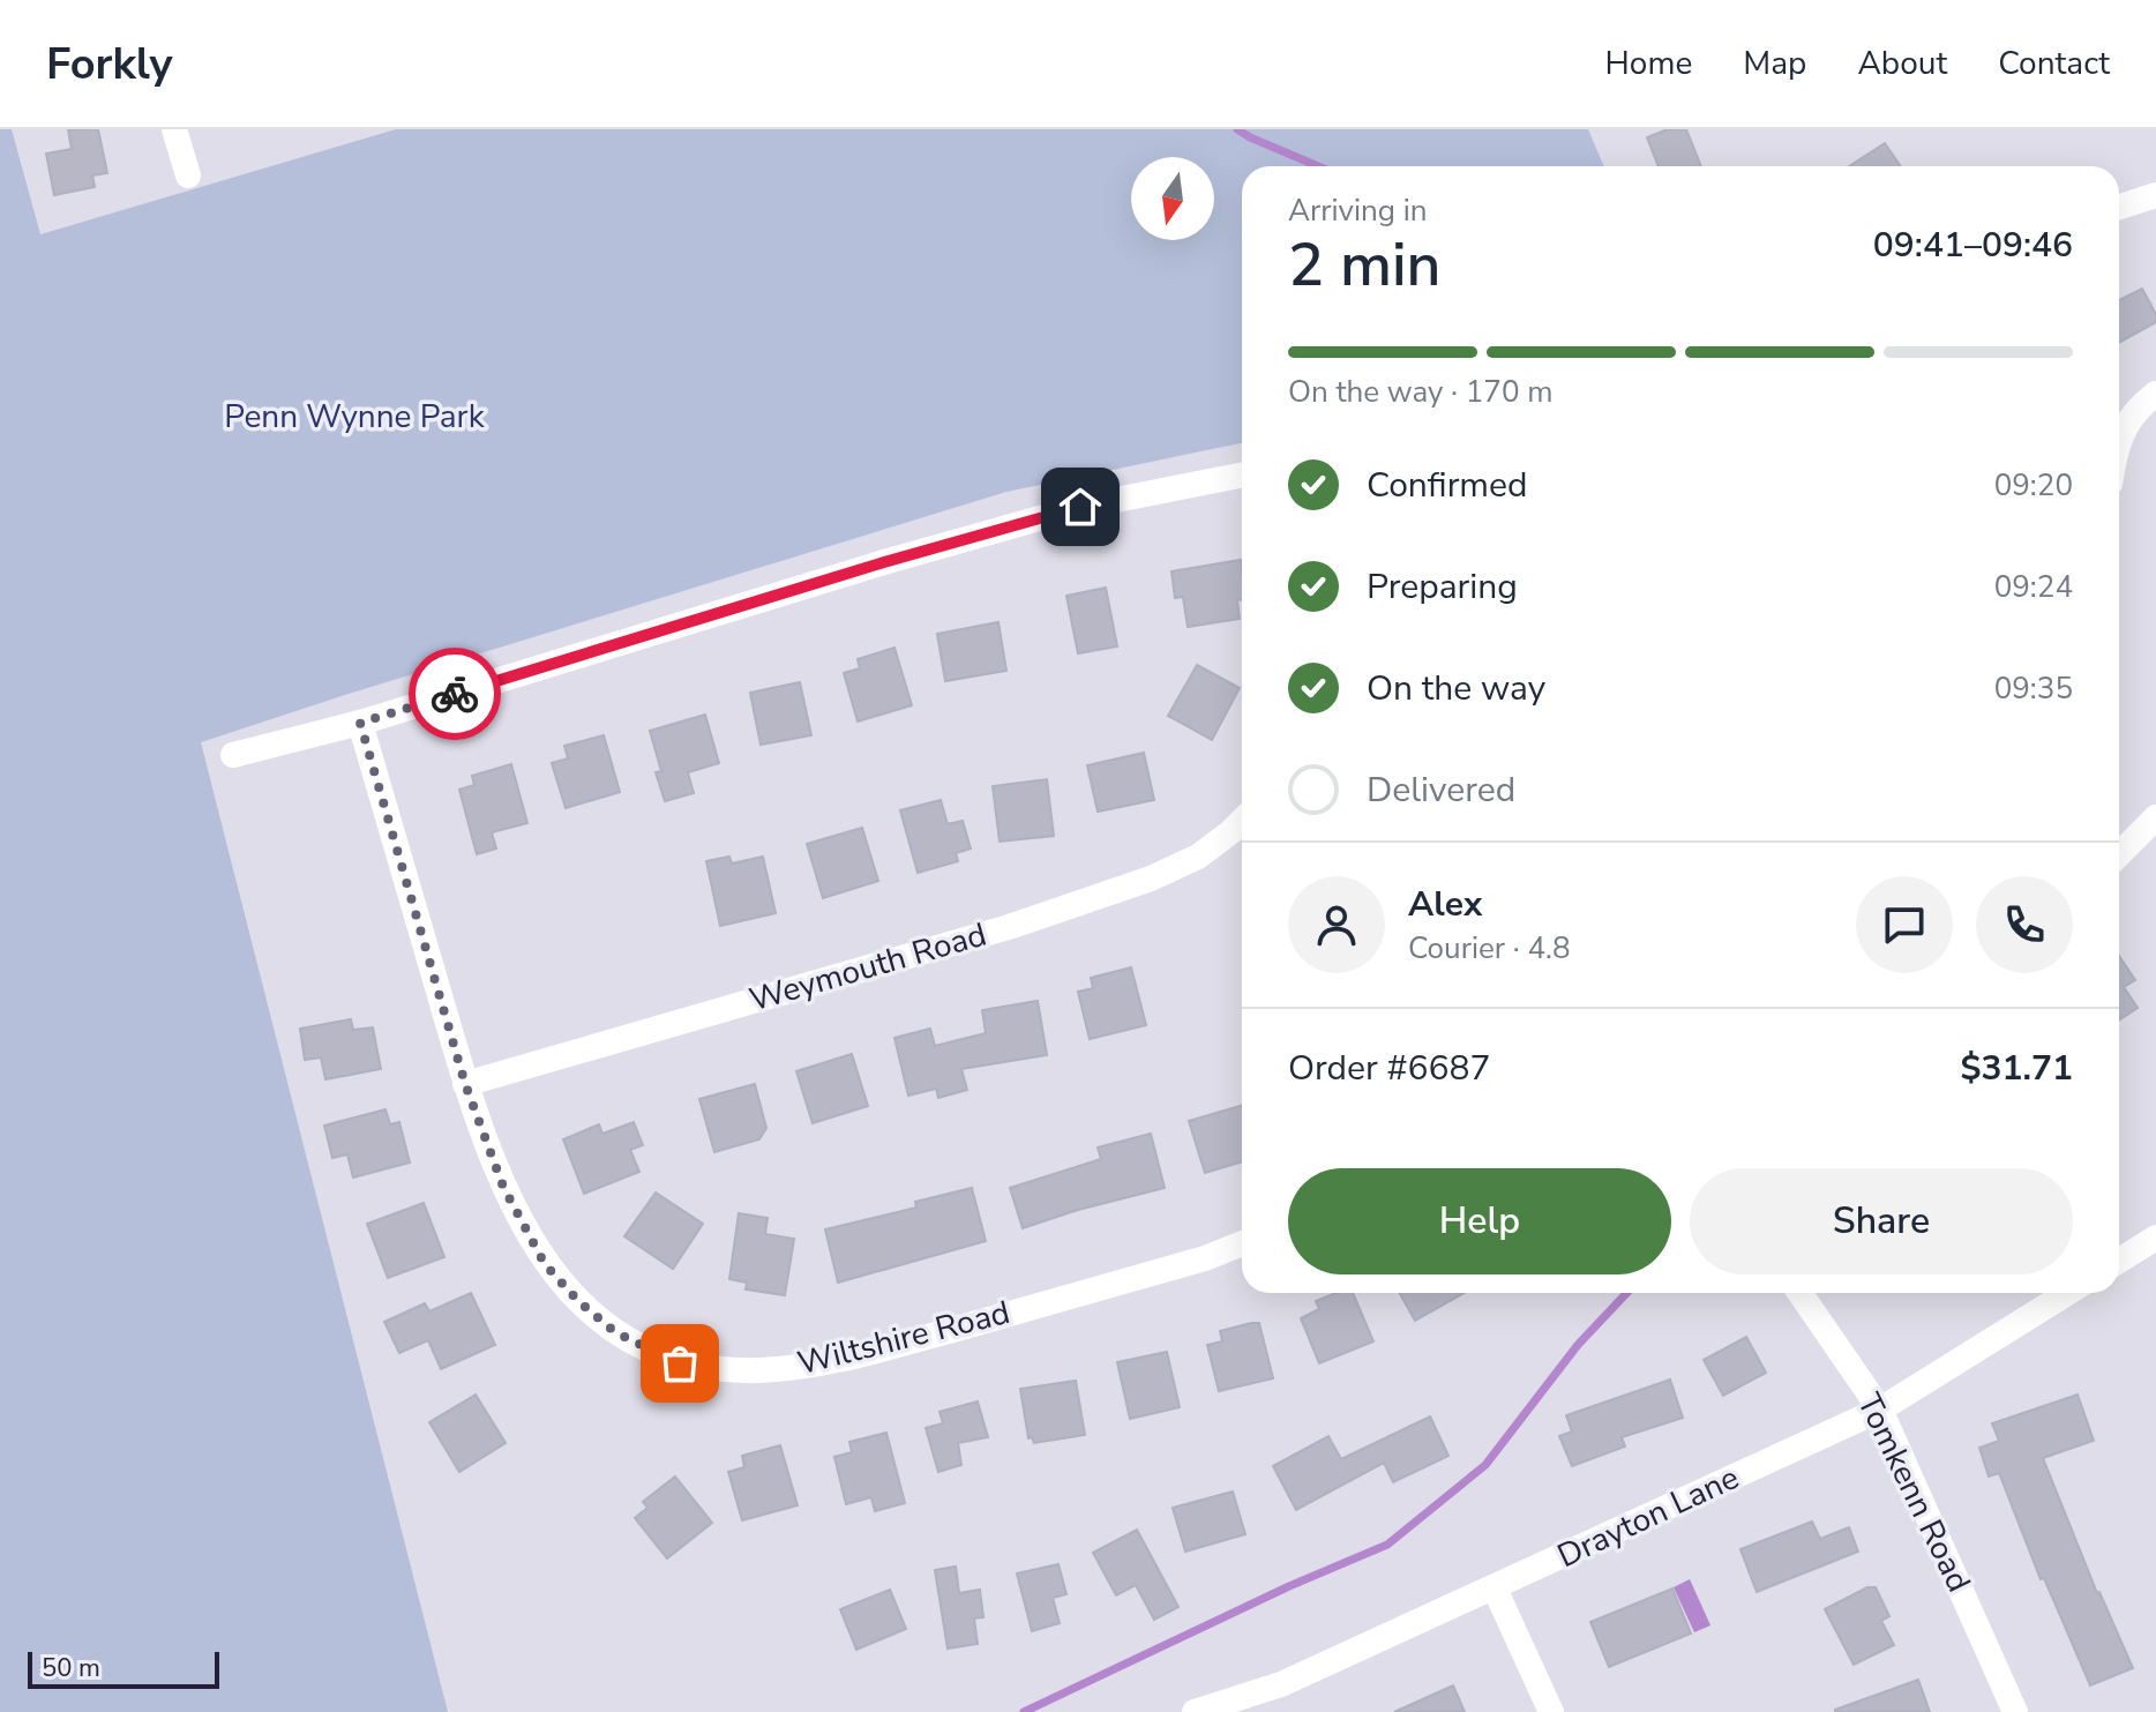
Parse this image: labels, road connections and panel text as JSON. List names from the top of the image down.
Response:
{
  "streets": {
    "street": [
      "Weymouth Road",
      "Wiltshire Road",
      "Tomkenn Road",
      "Drayton Lane"
    ]
  },
  "crossings": [
    ["Weymouth Road", "Wiltshire Road"],
    ["Tomkenn Road", "Drayton Lane"]
  ],
  "parks": ["Penn Wynne Park"],
  "scale_bar": "50 m",
  "north": "bottom",
  "page": {
    "header": "Forkly",
    "nav": [
      "Home",
      "Map",
      "About",
      "Contact"
    ],
    "heading": ["2 min", "Arriving in", "09:41–09:46"],
    "panel": [
      "Alex",
      "Courier · 4.8",
      "Order #6687",
      "$31.71"
    ],
    "bar": "On the way · 170 m",
    "list": [
      ["Confirmed", "09:20"],
      ["Preparing", "09:24"],
      ["On the way", "09:35"],
      "Delivered"
    ],
    "buttons": ["Help", "Share"],
    "scale": "50 m"
  }
}
